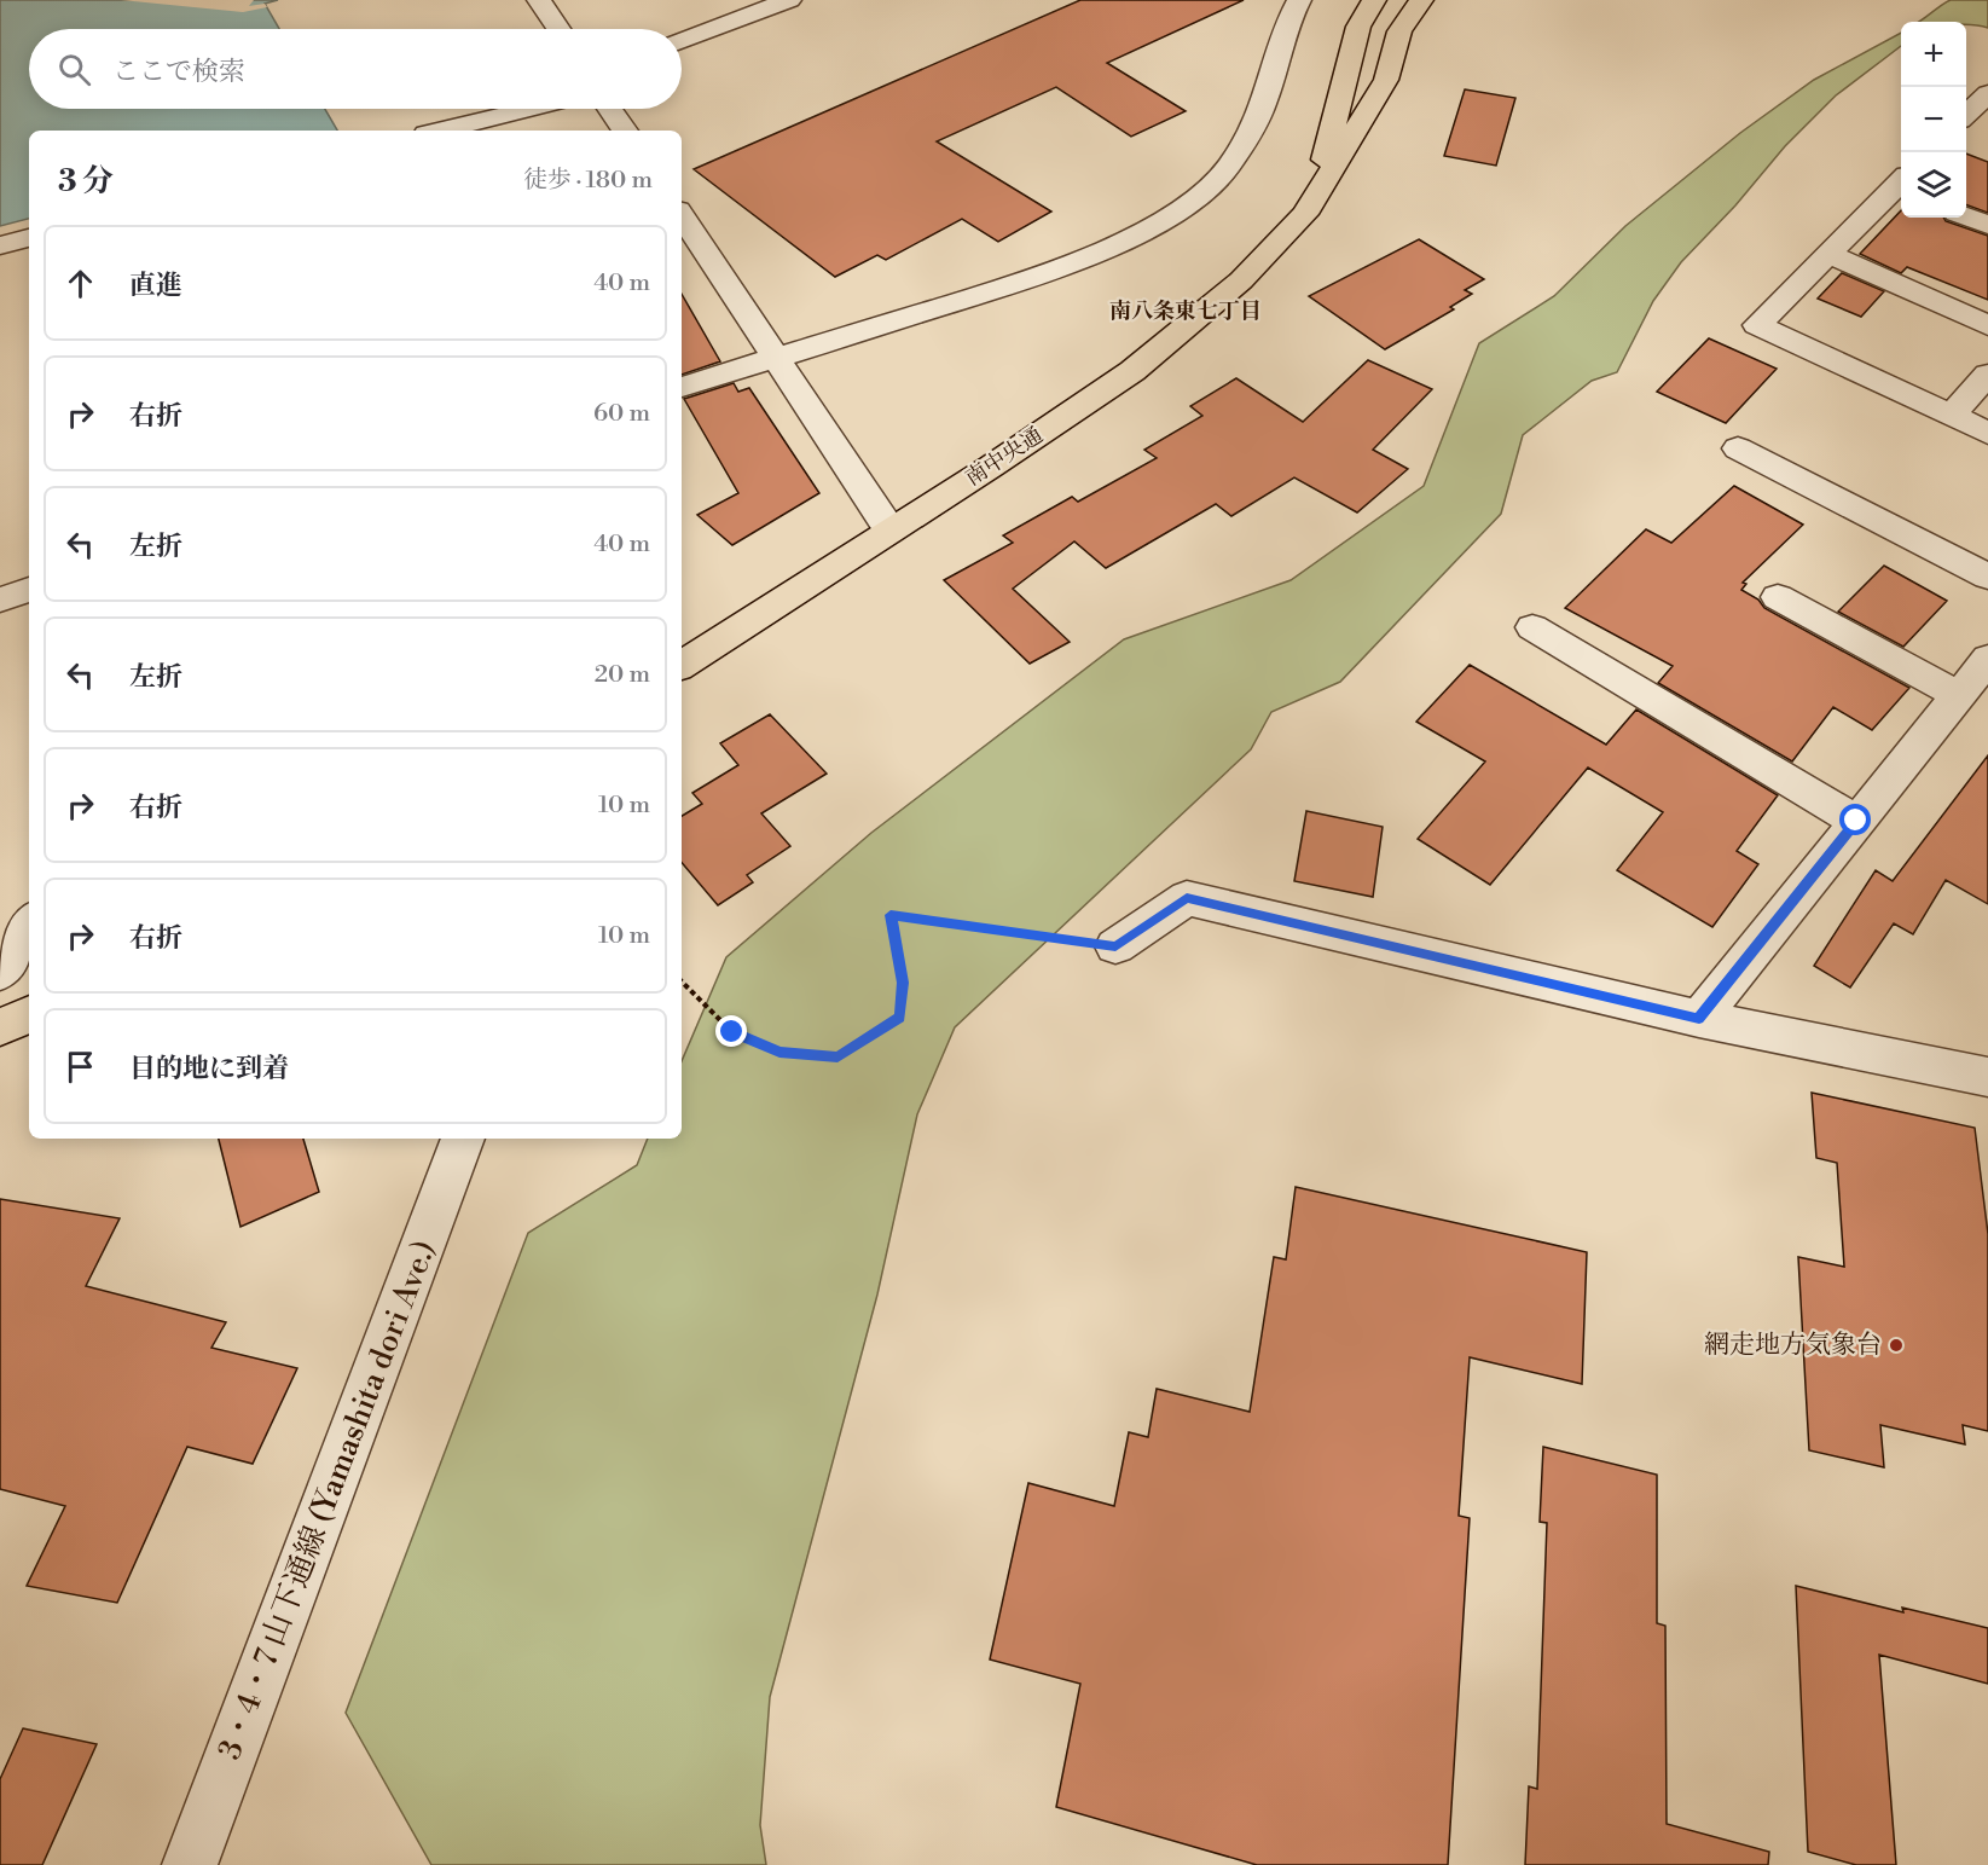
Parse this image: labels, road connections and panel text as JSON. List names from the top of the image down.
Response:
{
  "streets": {
    "highway": ["南中央通"],
    "street": ["3・4・7 山下通線 (Yamashita dori Ave.)"]
  },
  "districts": ["南八条東七丁目"],
  "places": ["網走地方気象台"],
  "page": {
    "map_buttons": ["+", "−"],
    "search": "ここで検索",
    "heading": ["3 分", "徒歩 · 180 m"],
    "list": [
      ["直進", "40 m"],
      ["右折", "60 m"],
      ["左折", "40 m"],
      ["左折", "20 m"],
      ["右折", "10 m"],
      ["右折", "10 m"],
      "目的地に到着"
    ]
  }
}
